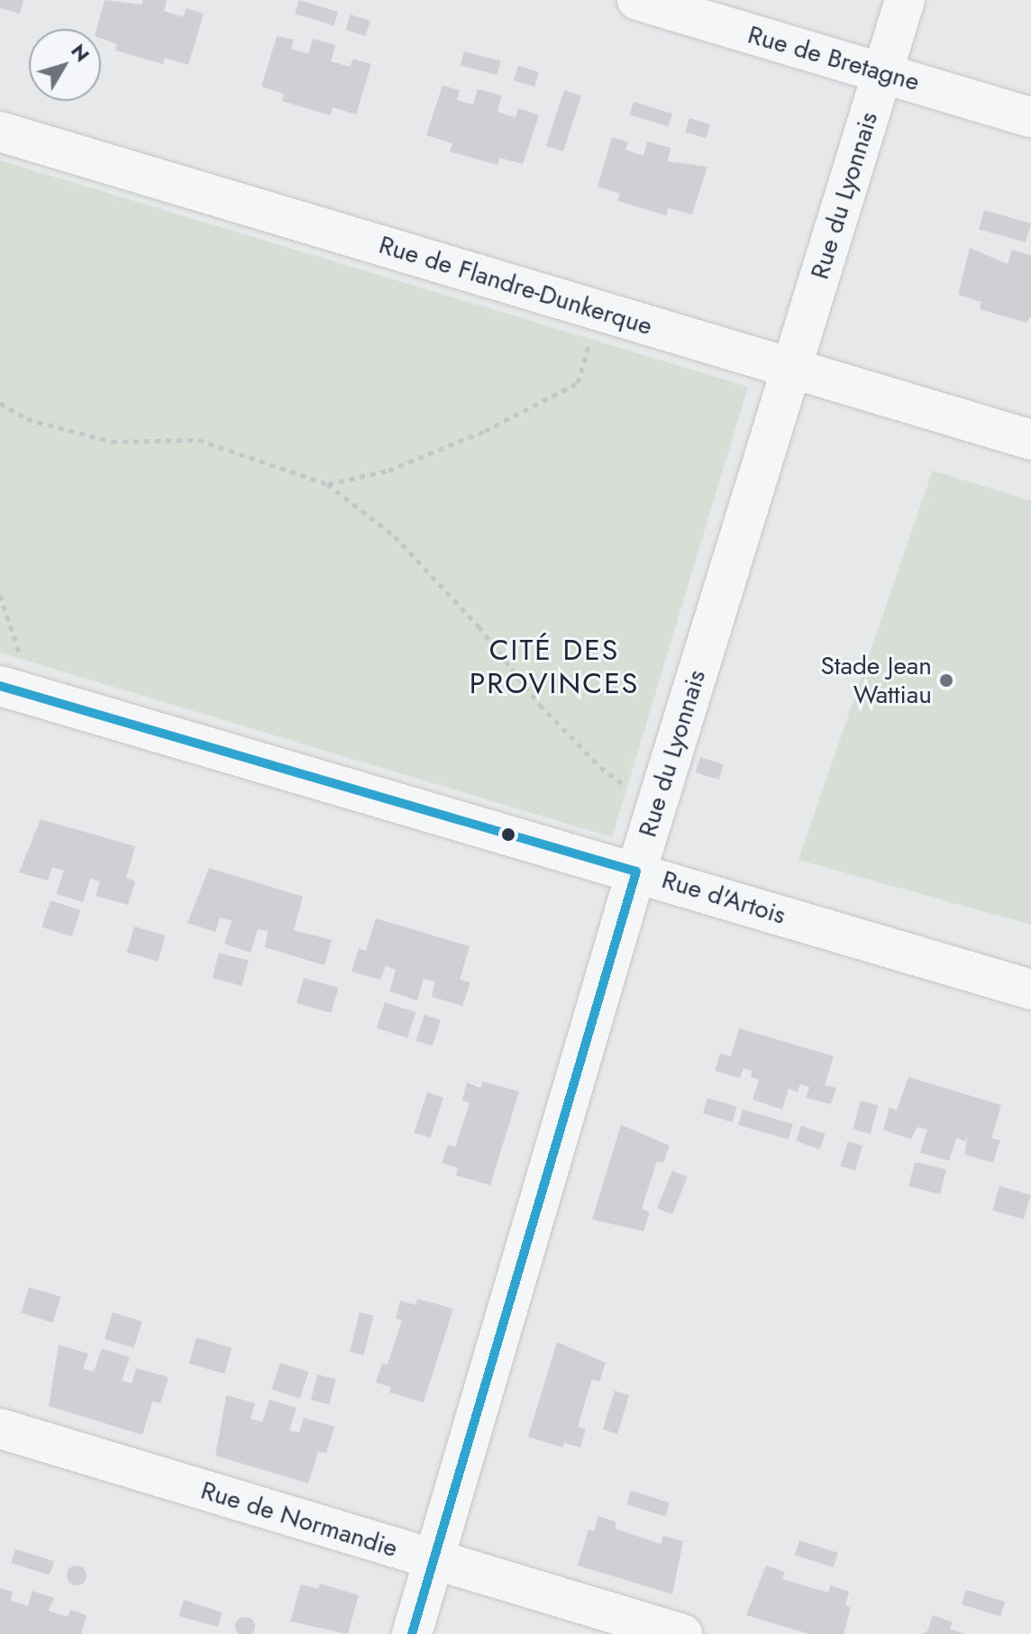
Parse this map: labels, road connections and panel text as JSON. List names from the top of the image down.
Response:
{
  "streets": {
    "street": [
      "Rue de Bretagne",
      "Rue du Lyonnais",
      "Rue de Flandre-Dunkerque",
      "Rue d'Artois",
      "Rue de Normandie"
    ]
  },
  "crossings": [
    ["Rue de Bretagne", "Rue du Lyonnais"],
    ["Rue du Lyonnais", "Rue de Flandre-Dunkerque"],
    ["Rue du Lyonnais", "Rue d'Artois"],
    ["Rue du Lyonnais", "Rue de Normandie"]
  ],
  "districts": ["CITÉ DES PROVINCES"],
  "places": ["Stade Jean Wattiau"],
  "north": "top right"
}
